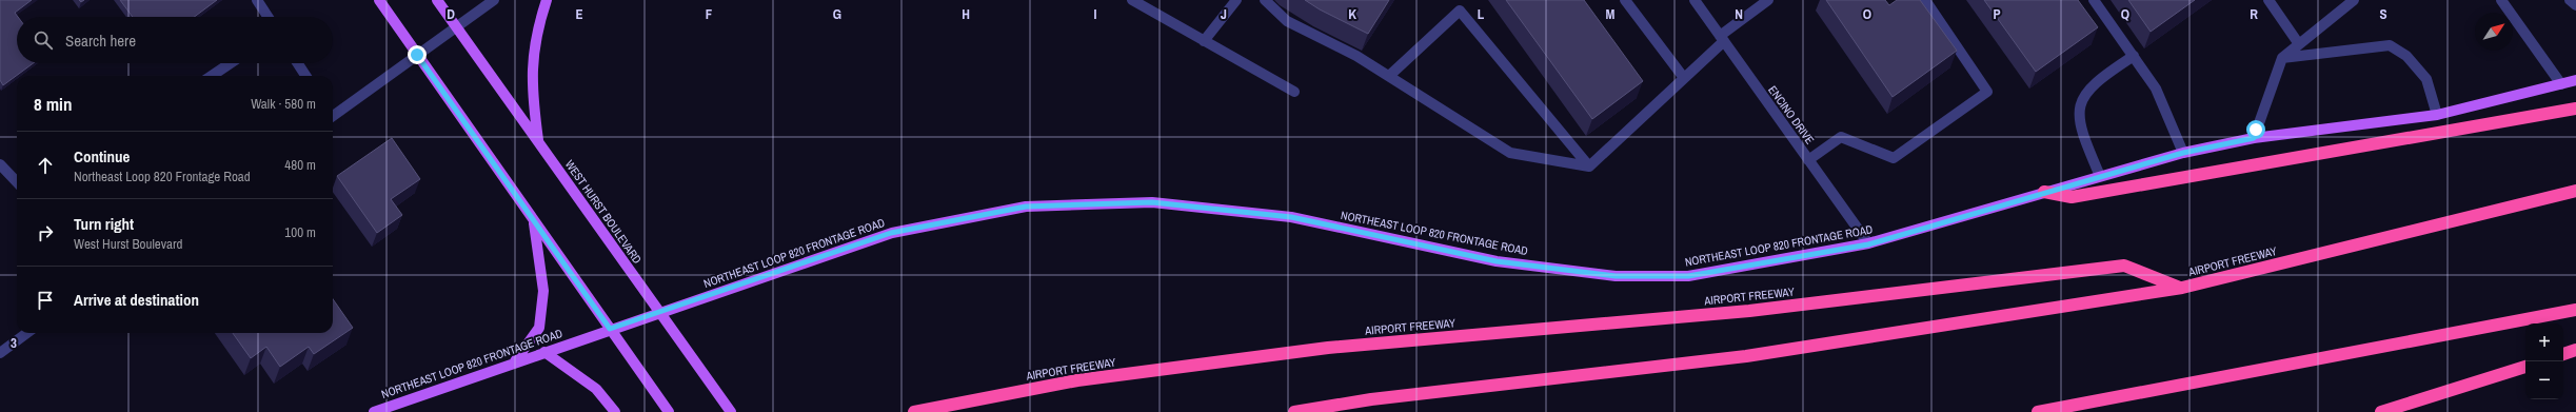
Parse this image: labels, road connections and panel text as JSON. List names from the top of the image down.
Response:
{
  "streets": {
    "highway": ["AIRPORT FREEWAY"],
    "main road": ["WEST HURST BOULEVARD", "NORTHEAST LOOP 820 FRONTAGE ROAD"],
    "street": ["ENCINO DRIVE"]
  },
  "crossings": [
    ["ENCINO DRIVE", "NORTHEAST LOOP 820 FRONTAGE ROAD"],
    ["WEST HURST BOULEVARD", "NORTHEAST LOOP 820 FRONTAGE ROAD"]
  ],
  "north": "top right",
  "page": {
    "search": "Search here",
    "heading": ["8 min", "Walk · 580 m"],
    "list": [
      ["Continue", "Northeast Loop 820 Frontage Road", "480 m"],
      ["Turn right", "West Hurst Boulevard", "100 m"],
      "Arrive at destination"
    ],
    "map_buttons": ["+", "−"]
  },
  "grid": {
    "columns": [
      "D",
      "E",
      "F",
      "G",
      "H",
      "I",
      "J",
      "K",
      "L",
      "M",
      "N",
      "O",
      "P",
      "Q",
      "R",
      "S"
    ],
    "rows": ["3"]
  }
}
